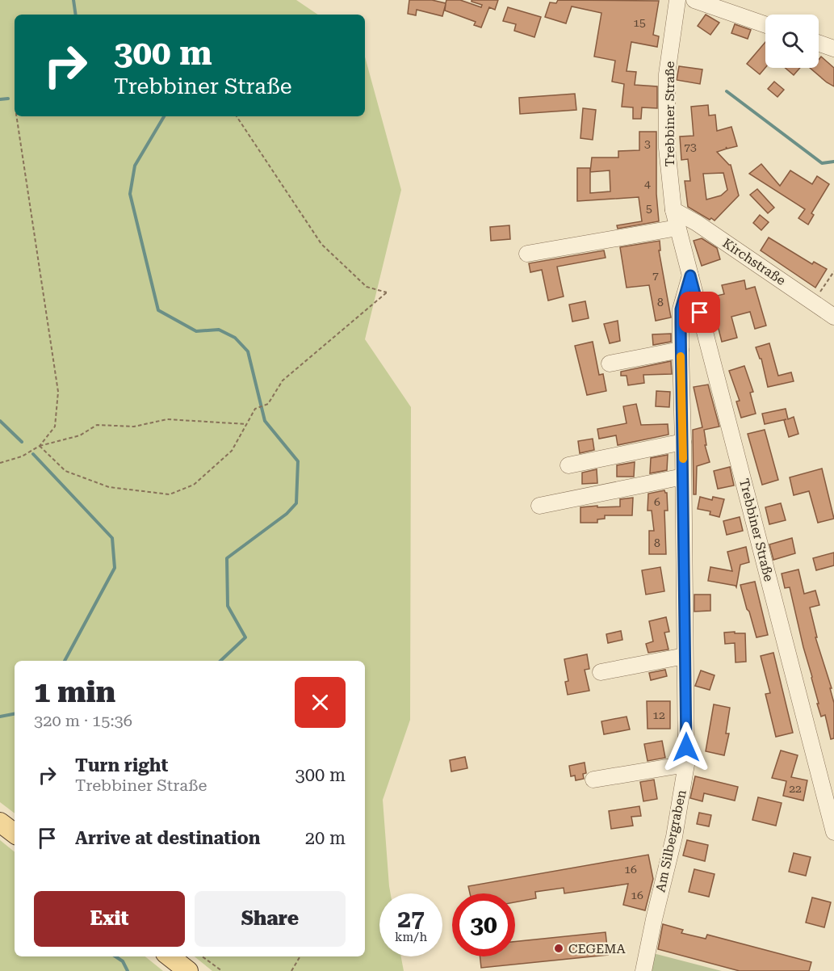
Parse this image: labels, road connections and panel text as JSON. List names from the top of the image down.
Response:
{
  "streets": {
    "street": ["Trebbiner Straße", "Kirchstraße", "Am Silbergraben"]
  },
  "crossings": [
    ["Trebbiner Straße", "Kirchstraße"],
    ["Trebbiner Straße", "Am Silbergraben"]
  ],
  "places": ["CEGEMA"],
  "house_numbers": [
    "15",
    "3",
    "73",
    "4",
    "5",
    "7",
    "8",
    "6",
    "8",
    "12",
    "22",
    "16",
    "16"
  ],
  "page": {
    "turn": ["300 m", "Trebbiner Straße"],
    "heading": ["1 min", "320 m · 15:36"],
    "list": [
      {
        "name": "Turn right",
        "note": "Trebbiner Straße",
        "value": "300 m"
      },
      {
        "name": "Arrive at destination",
        "value": "20 m"
      }
    ],
    "buttons": ["Exit", "Share"],
    "speed": "27 km/h",
    "limit": "30"
  }
}
